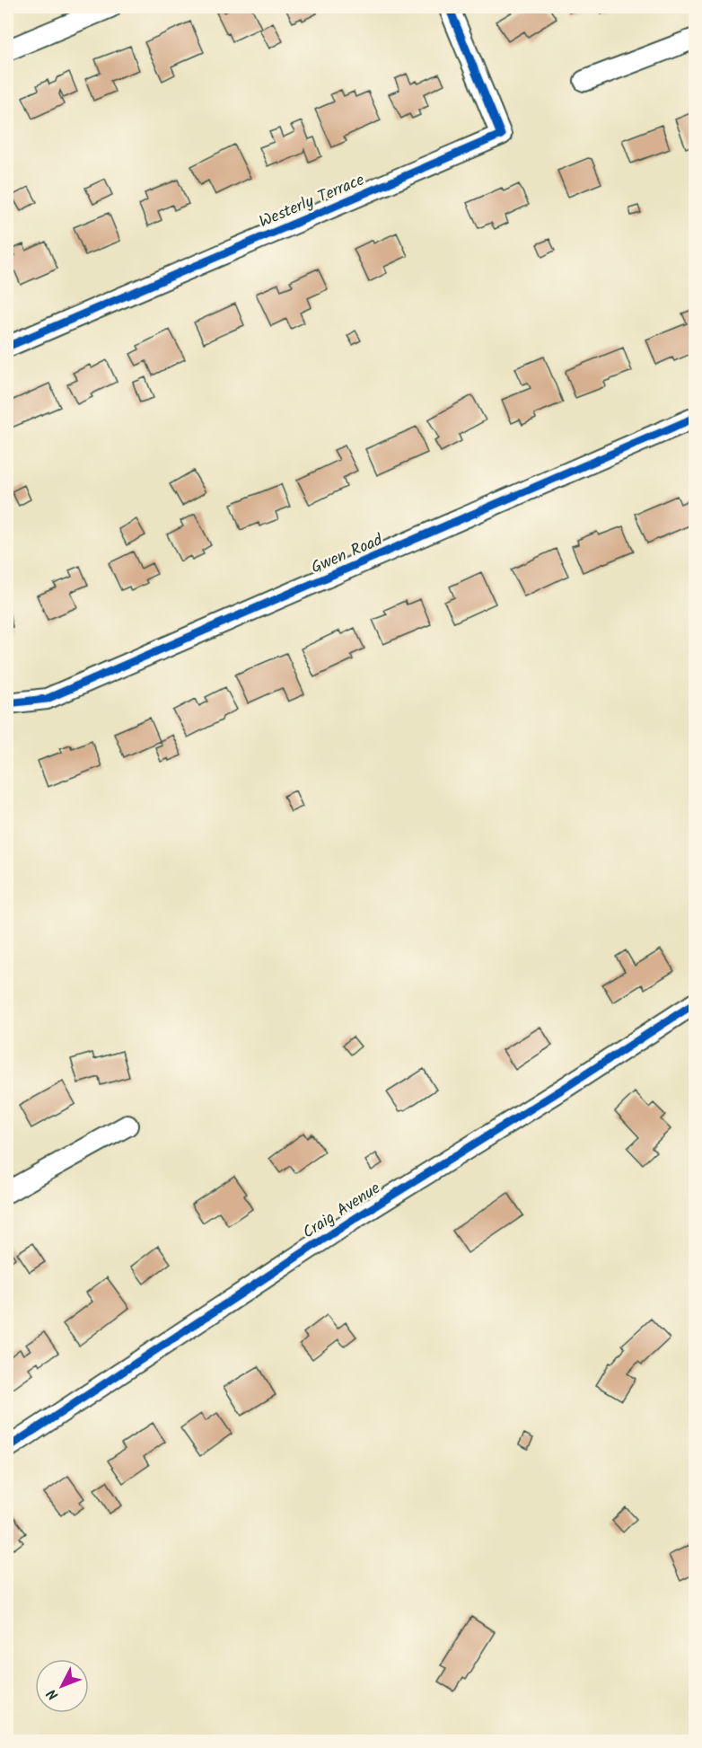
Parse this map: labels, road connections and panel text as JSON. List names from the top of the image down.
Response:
{
  "streets": {
    "street": ["Westerly Terrace", "Gwen Road", "Craig Avenue"]
  },
  "north": "bottom left"
}
